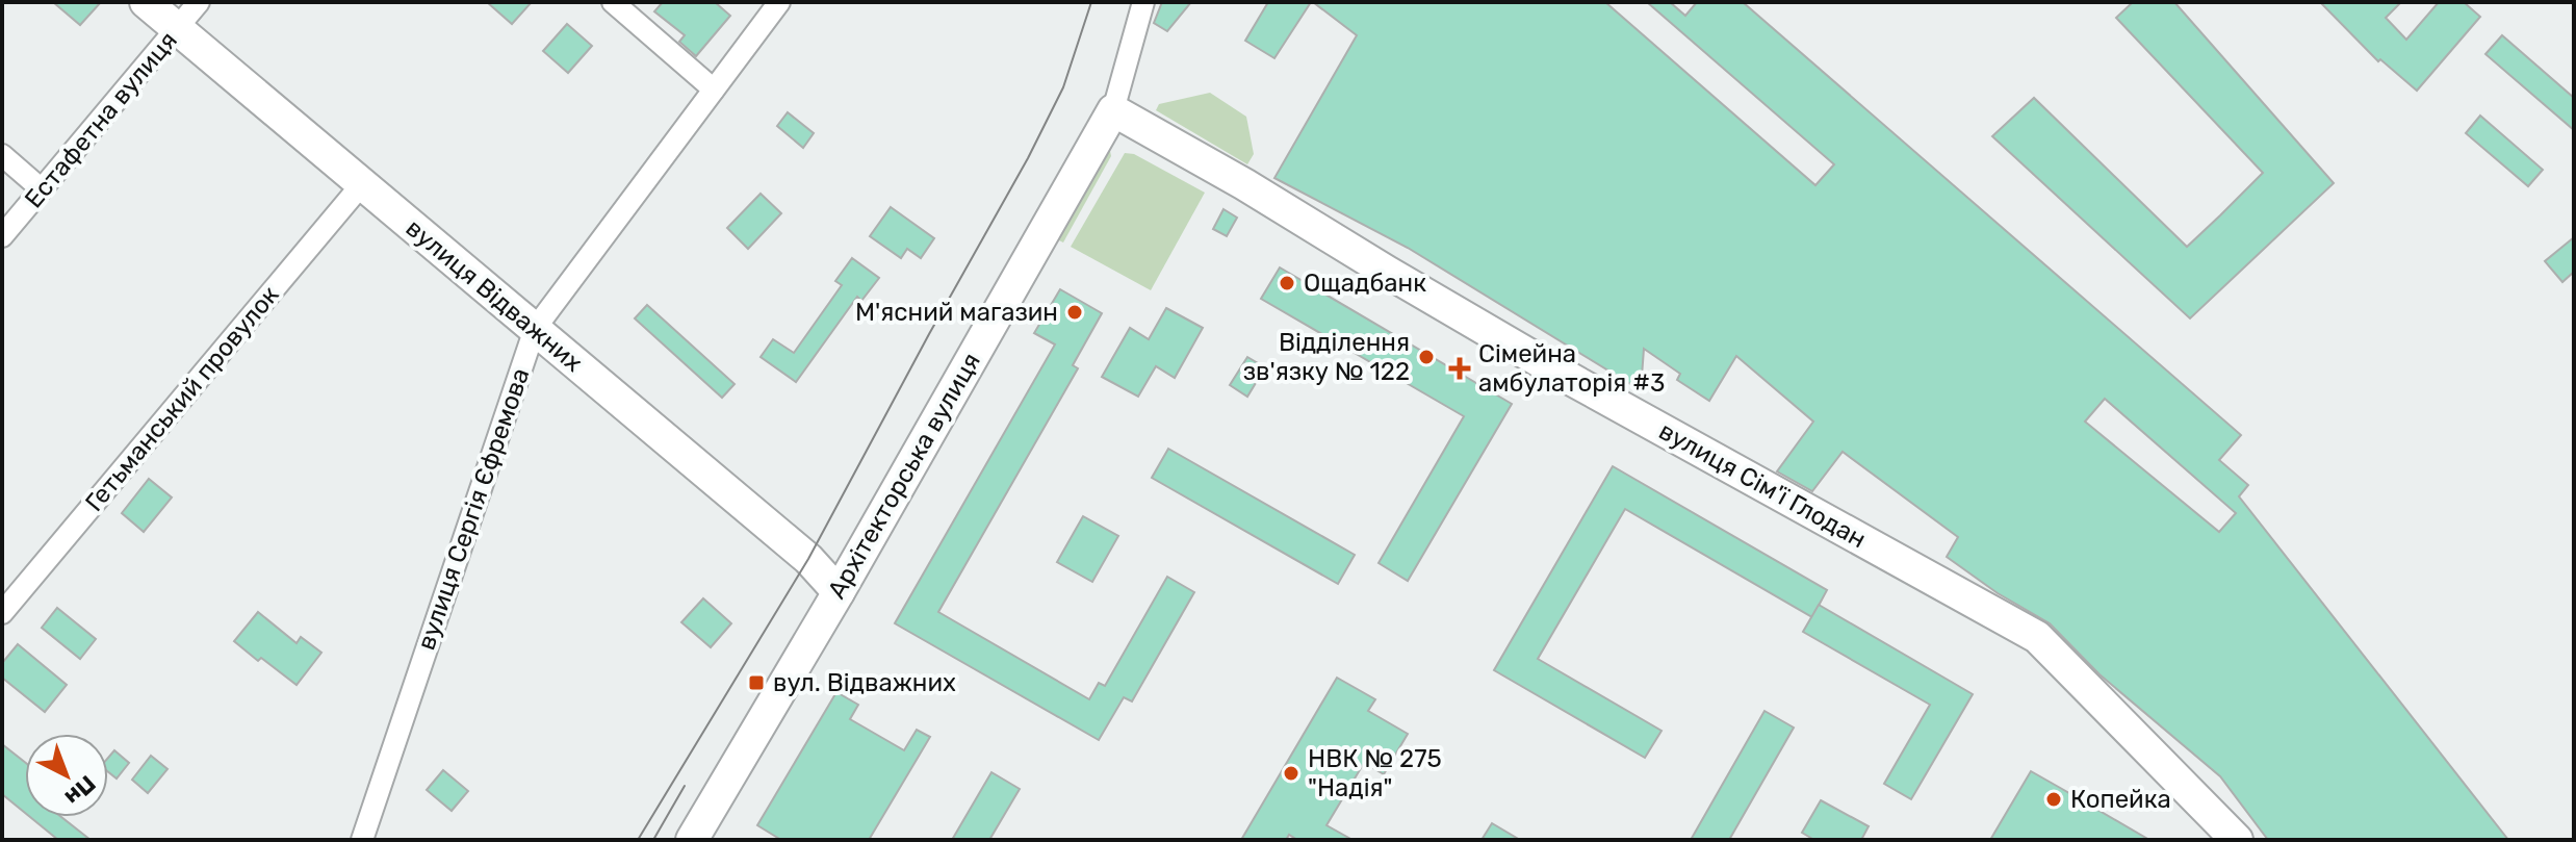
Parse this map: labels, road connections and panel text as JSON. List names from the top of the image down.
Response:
{
  "streets": {
    "street": [
      "Естафетна вулиця",
      "вулиця Відважних",
      "Гетьманський провулок",
      "Архітекторська вулиця",
      "вулиця Сім'ї Глодан",
      "вулиця Сергія Єфремова"
    ]
  },
  "crossings": [
    ["Естафетна вулиця", "вулиця Відважних"],
    ["вулиця Відважних", "Гетьманський провулок"],
    ["вулиця Відважних", "Архітекторська вулиця"],
    ["вулиця Відважних", "вулиця Сергія Єфремова"],
    ["Архітекторська вулиця", "вулиця Сім'ї Глодан"]
  ],
  "places": {
    "other": [
      "Ощадбанк",
      "М'ясний магазин",
      "Відділення зв'язку № 122",
      "НВК № 275 \"Надія\"",
      "Копейка"
    ],
    "health": ["Сімейна амбулаторія #3"],
    "transit": ["вул. Відважних"]
  },
  "north": "bottom right"
}
